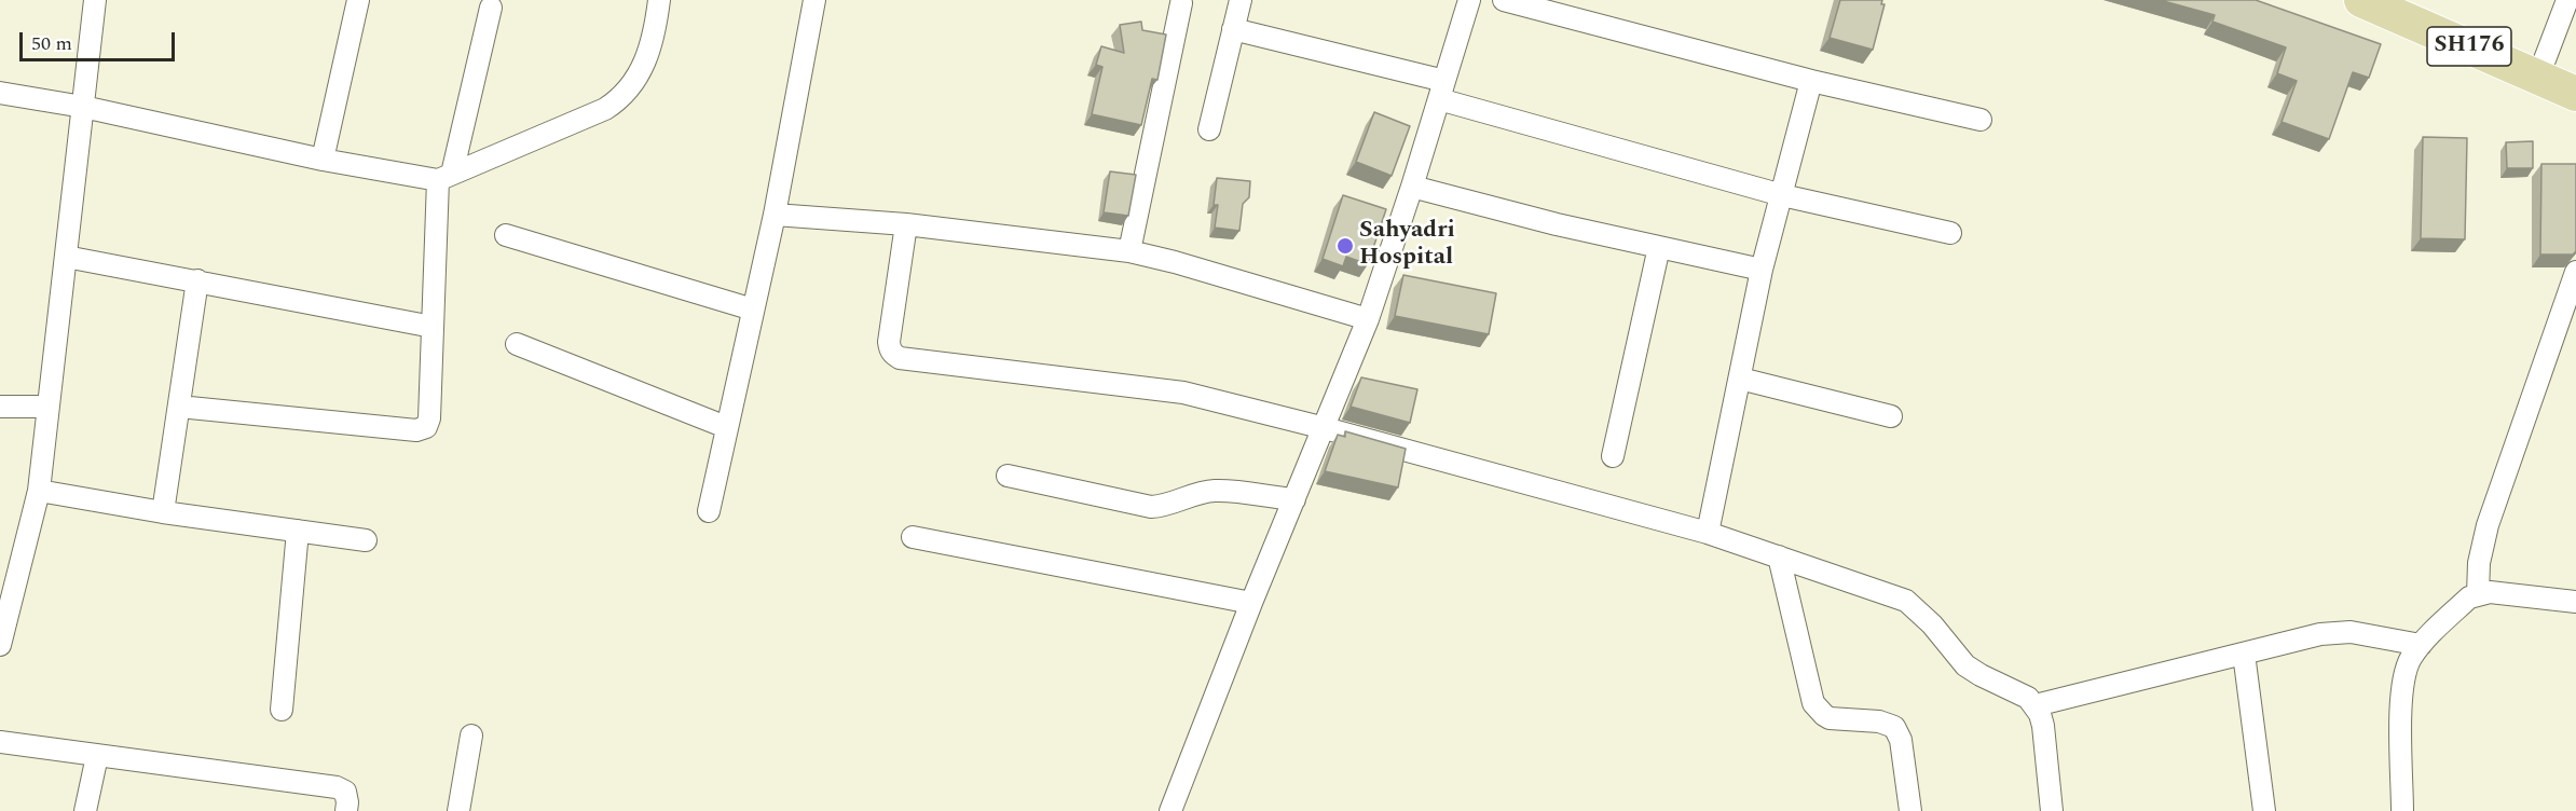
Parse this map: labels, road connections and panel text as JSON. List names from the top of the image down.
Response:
{
  "streets": {
    "main road": ["SH176"]
  },
  "places": ["Sahyadri Hospital"],
  "scale_bar": "50 m"
}
